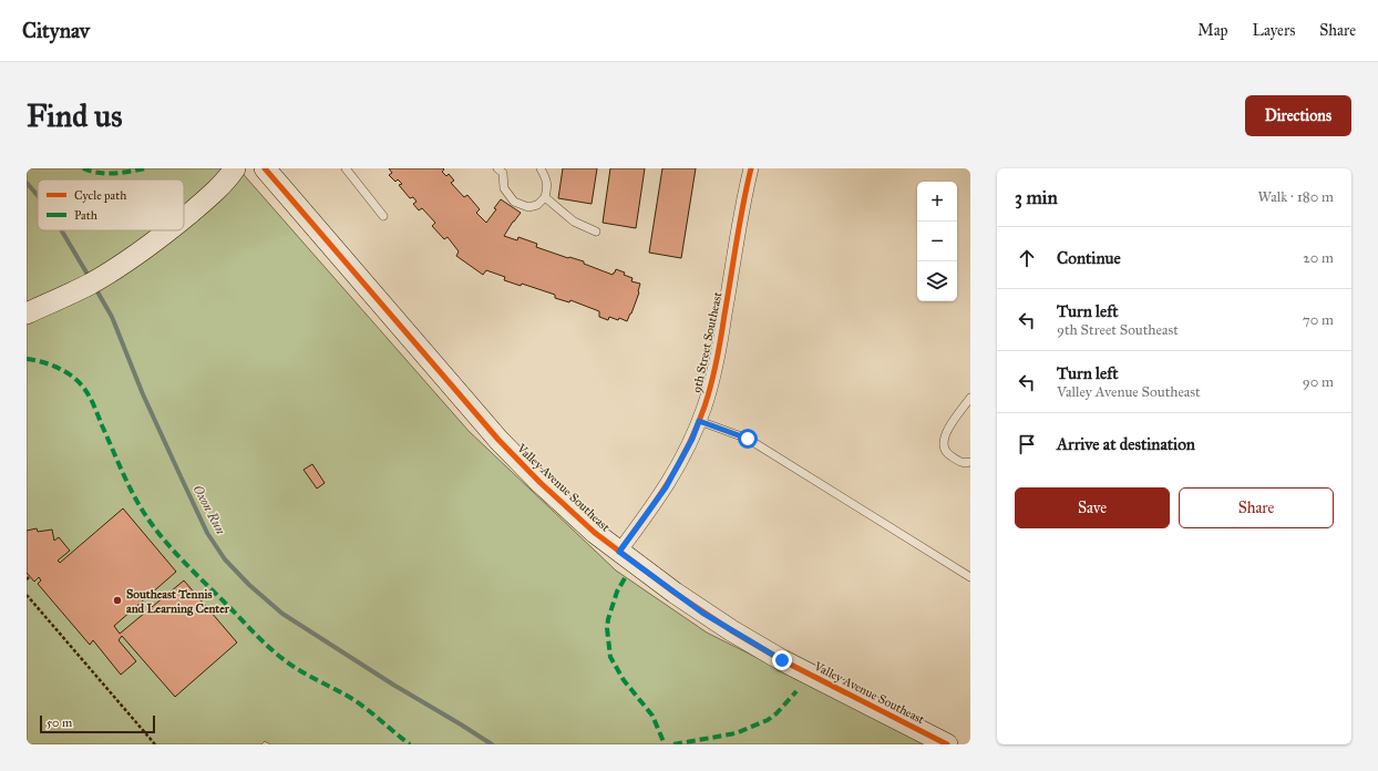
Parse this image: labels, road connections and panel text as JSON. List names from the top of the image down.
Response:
{
  "streets": {
    "street": ["9th Street Southeast", "Valley Avenue Southeast"]
  },
  "crossings": [
    ["9th Street Southeast", "Valley Avenue Southeast"]
  ],
  "water": ["Oxon Run"],
  "places": ["Southeast Tennis and Learning Center"],
  "legend": ["Cycle path", "Path"],
  "scale_bar": "50 m",
  "page": {
    "header": "Citynav",
    "nav": ["Map", "Layers", "Share"],
    "buttons": [
      "Directions",
      ["Save", "Share"]
    ],
    "title": "Find us",
    "heading": ["3 min", "Walk · 180 m"],
    "map_buttons": ["+", "−"],
    "list": [
      ["Continue", "20 m"],
      ["Turn left", "9th Street Southeast", "70 m"],
      ["Turn left", "Valley Avenue Southeast", "90 m"],
      "Arrive at destination"
    ],
    "scale": "50 m"
  }
}
